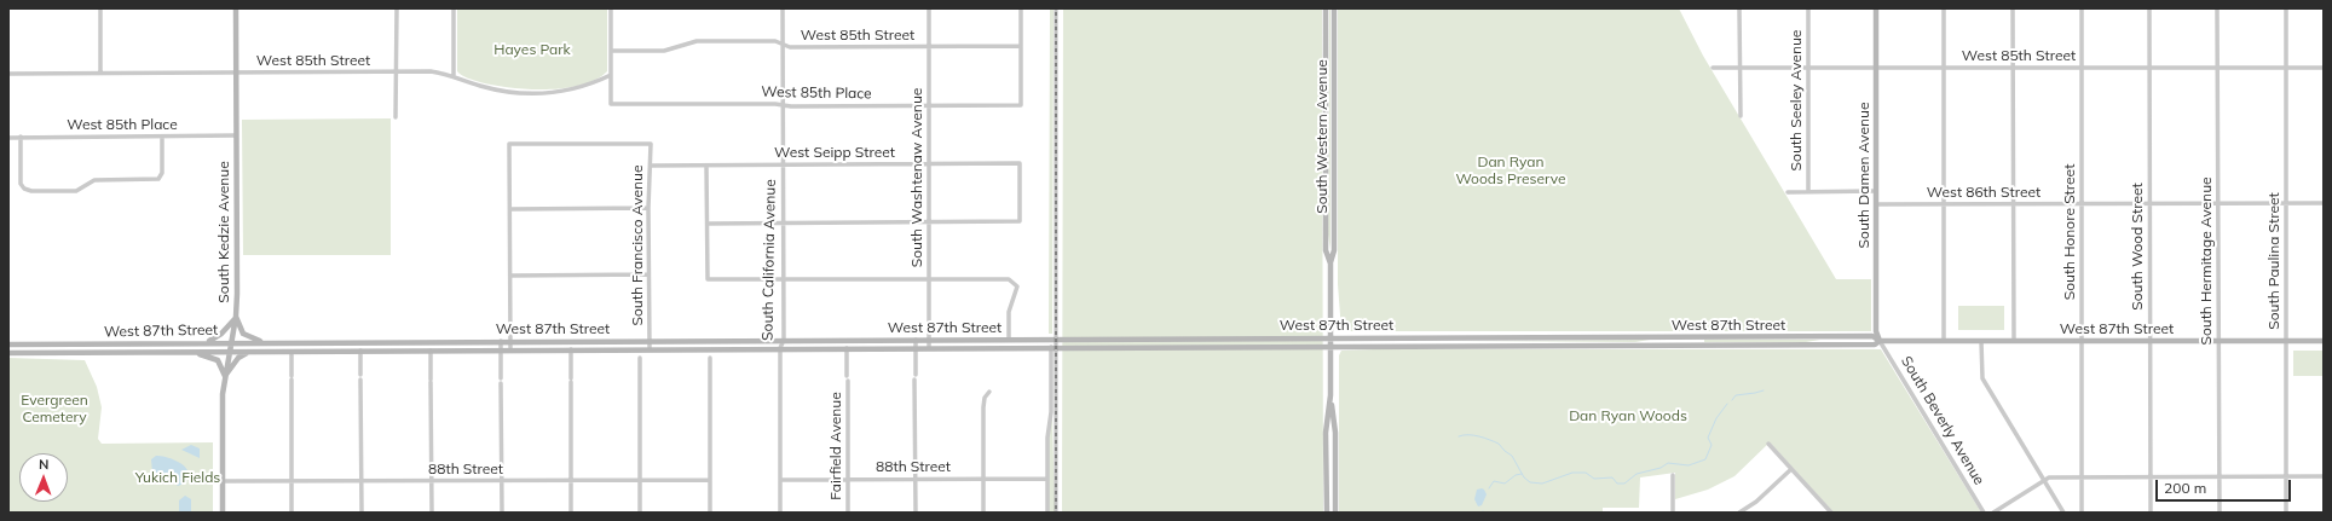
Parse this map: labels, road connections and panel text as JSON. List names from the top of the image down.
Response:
{
  "streets": {
    "main road": [
      "South Western Avenue",
      "South Damen Avenue",
      "South Kedzie Avenue",
      "West 87th Street"
    ],
    "street": [
      "West 85th Street",
      "West 85th Place",
      "South Seeley Avenue",
      "West Seipp Street",
      "South Washtenaw Avenue",
      "West 86th Street",
      "South Honore Street",
      "South Francisco Avenue",
      "South Wood Street",
      "South California Avenue",
      "South Hermitage Avenue",
      "South Paulina Street",
      "South Beverly Avenue",
      "Fairfield Avenue",
      "88th Street"
    ]
  },
  "crossings": [
    ["West 85th Street", "West 85th Place"],
    ["West 85th Street", "South Seeley Avenue"],
    ["West 85th Street", "South Damen Avenue"],
    ["West 85th Street", "South Washtenaw Avenue"],
    ["West 85th Street", "South Kedzie Avenue"],
    ["West 85th Street", "South Honore Street"],
    ["West 85th Street", "South Wood Street"],
    ["West 85th Street", "South California Avenue"],
    ["West 85th Street", "South Hermitage Avenue"],
    ["West 85th Street", "South Paulina Street"],
    ["West 85th Place", "South Washtenaw Avenue"],
    ["West 85th Place", "South Kedzie Avenue"],
    ["West 85th Place", "South California Avenue"],
    ["South Western Avenue", "West 87th Street"],
    ["West Seipp Street", "South Washtenaw Avenue"],
    ["West Seipp Street", "South Francisco Avenue"],
    ["West Seipp Street", "South California Avenue"],
    ["South Damen Avenue", "West 86th Street"],
    ["South Damen Avenue", "West 87th Street"],
    ["South Damen Avenue", "South Beverly Avenue"],
    ["South Washtenaw Avenue", "West 87th Street"],
    ["West 86th Street", "South Honore Street"],
    ["West 86th Street", "South Wood Street"],
    ["West 86th Street", "South Hermitage Avenue"],
    ["West 86th Street", "South Paulina Street"],
    ["South Kedzie Avenue", "West 87th Street"],
    ["South Kedzie Avenue", "88th Street"],
    ["South Honore Street", "West 87th Street"],
    ["South Francisco Avenue", "West 87th Street"],
    ["South Wood Street", "West 87th Street"],
    ["South California Avenue", "West 87th Street"],
    ["South California Avenue", "88th Street"],
    ["South Hermitage Avenue", "West 87th Street"],
    ["South Paulina Street", "West 87th Street"],
    ["West 87th Street", "South Beverly Avenue"],
    ["West 87th Street", "Fairfield Avenue"],
    ["Fairfield Avenue", "88th Street"]
  ],
  "parks": [
    "Hayes Park",
    "Dan Ryan Woods Preserve",
    "Evergreen Cemetery",
    "Dan Ryan Woods",
    "Yukich Fields"
  ],
  "scale_bar": "200 m",
  "north": "top"
}
